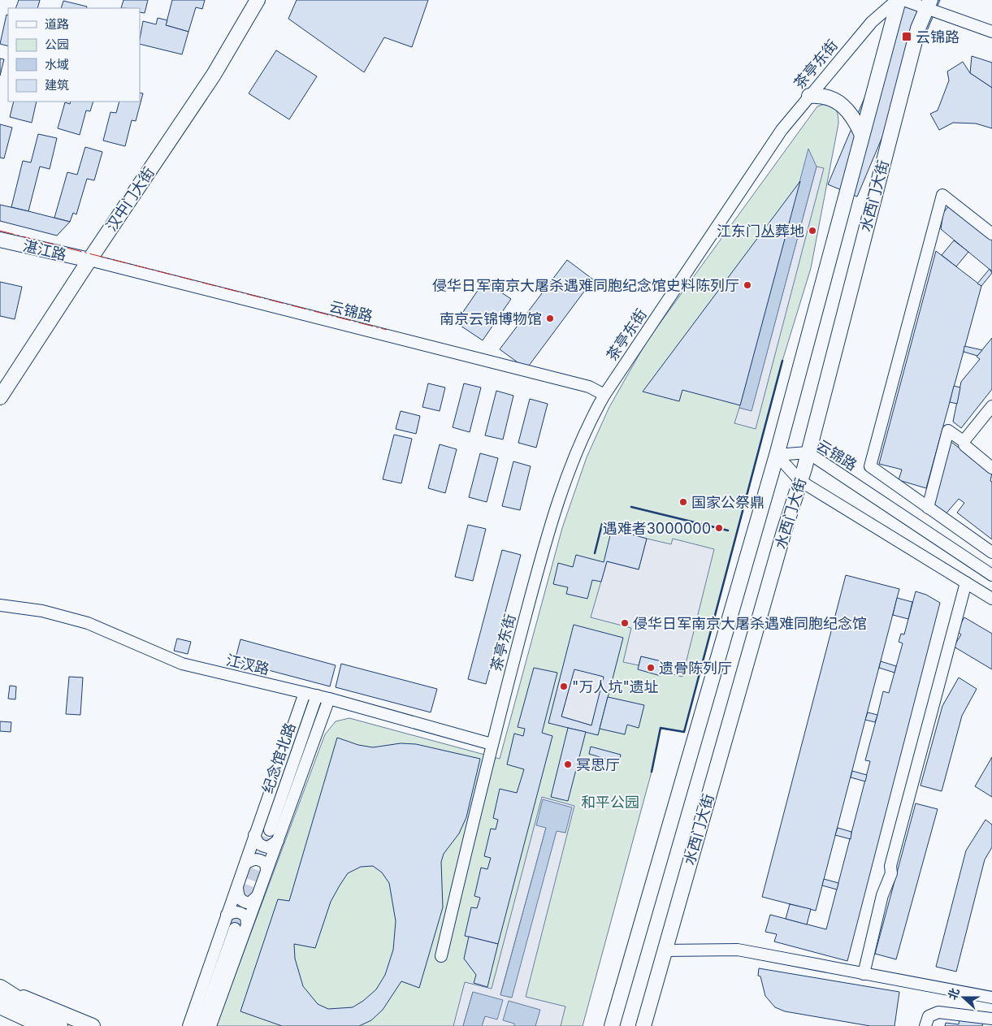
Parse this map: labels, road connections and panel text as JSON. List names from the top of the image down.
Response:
{
  "streets": {
    "main road": ["水西门大街", "汉中门大街", "湛江路"],
    "street": [
      "茶亭东街",
      "云锦路",
      "江汊路",
      "纪念馆北路"
    ]
  },
  "crossings": [
    ["茶亭东街", "水西门大街"],
    ["茶亭东街", "云锦路"],
    ["茶亭东街", "江汊路"],
    ["水西门大街", "云锦路"],
    ["汉中门大街", "湛江路"],
    ["汉中门大街", "云锦路"],
    ["湛江路", "云锦路"],
    ["江汊路", "纪念馆北路"]
  ],
  "parks": ["和平公园"],
  "places": {
    "transit": ["云锦路"],
    "other": [
      "江东门丛葬地",
      "侵华日军南京大屠杀遇难同胞纪念馆史料陈列厅",
      "南京云锦博物馆",
      "国家公祭鼎",
      "遇难者3000000",
      "侵华日军南京大屠杀遇难同胞纪念馆",
      "遗骨陈列厅",
      "\"万人坑\"遗址",
      "冥思厅"
    ]
  },
  "legend": [
    "道路",
    "公园",
    "水域",
    "建筑"
  ],
  "north": "left"
}
